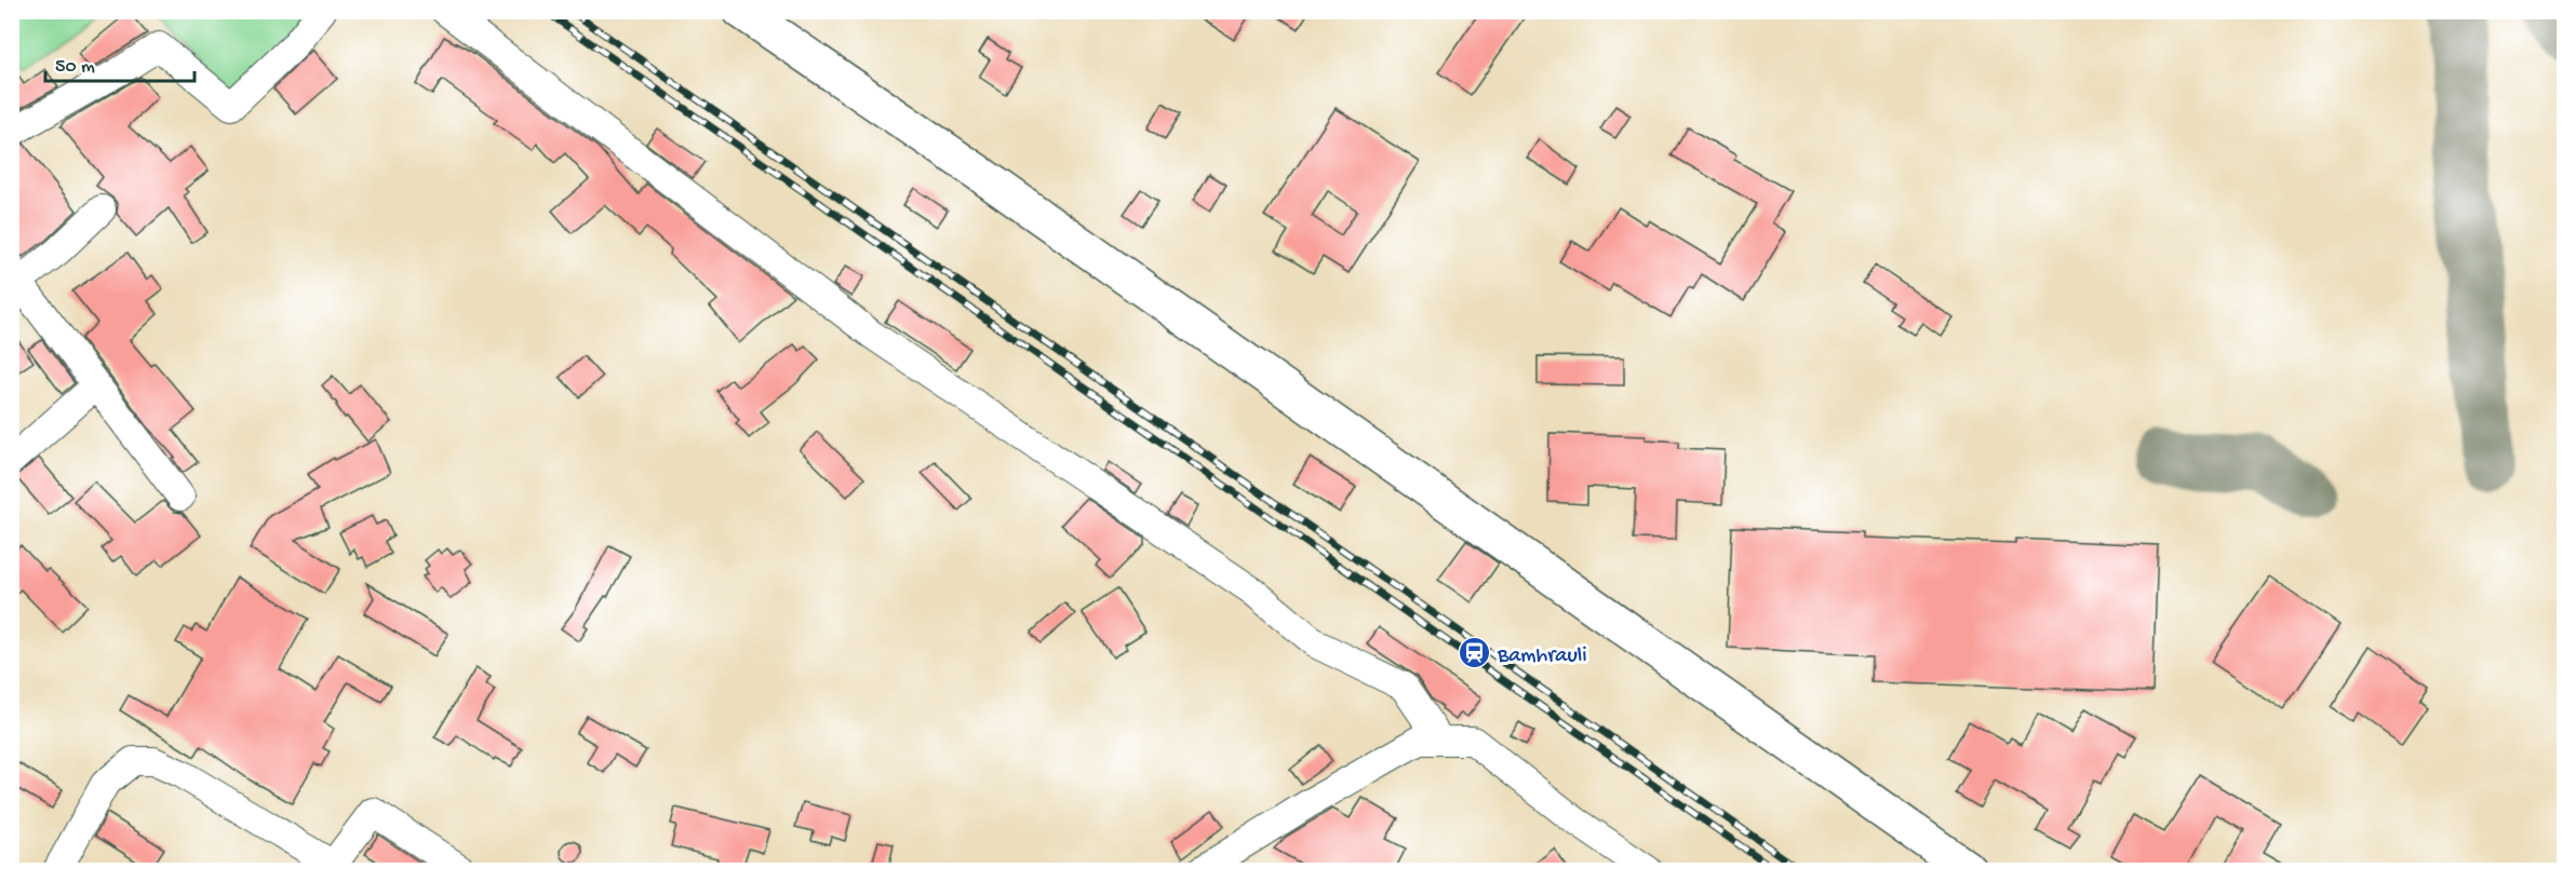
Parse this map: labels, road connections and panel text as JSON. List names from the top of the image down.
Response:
{
  "places": {
    "station": ["Bamhrauli"]
  },
  "scale_bar": "50 m"
}
